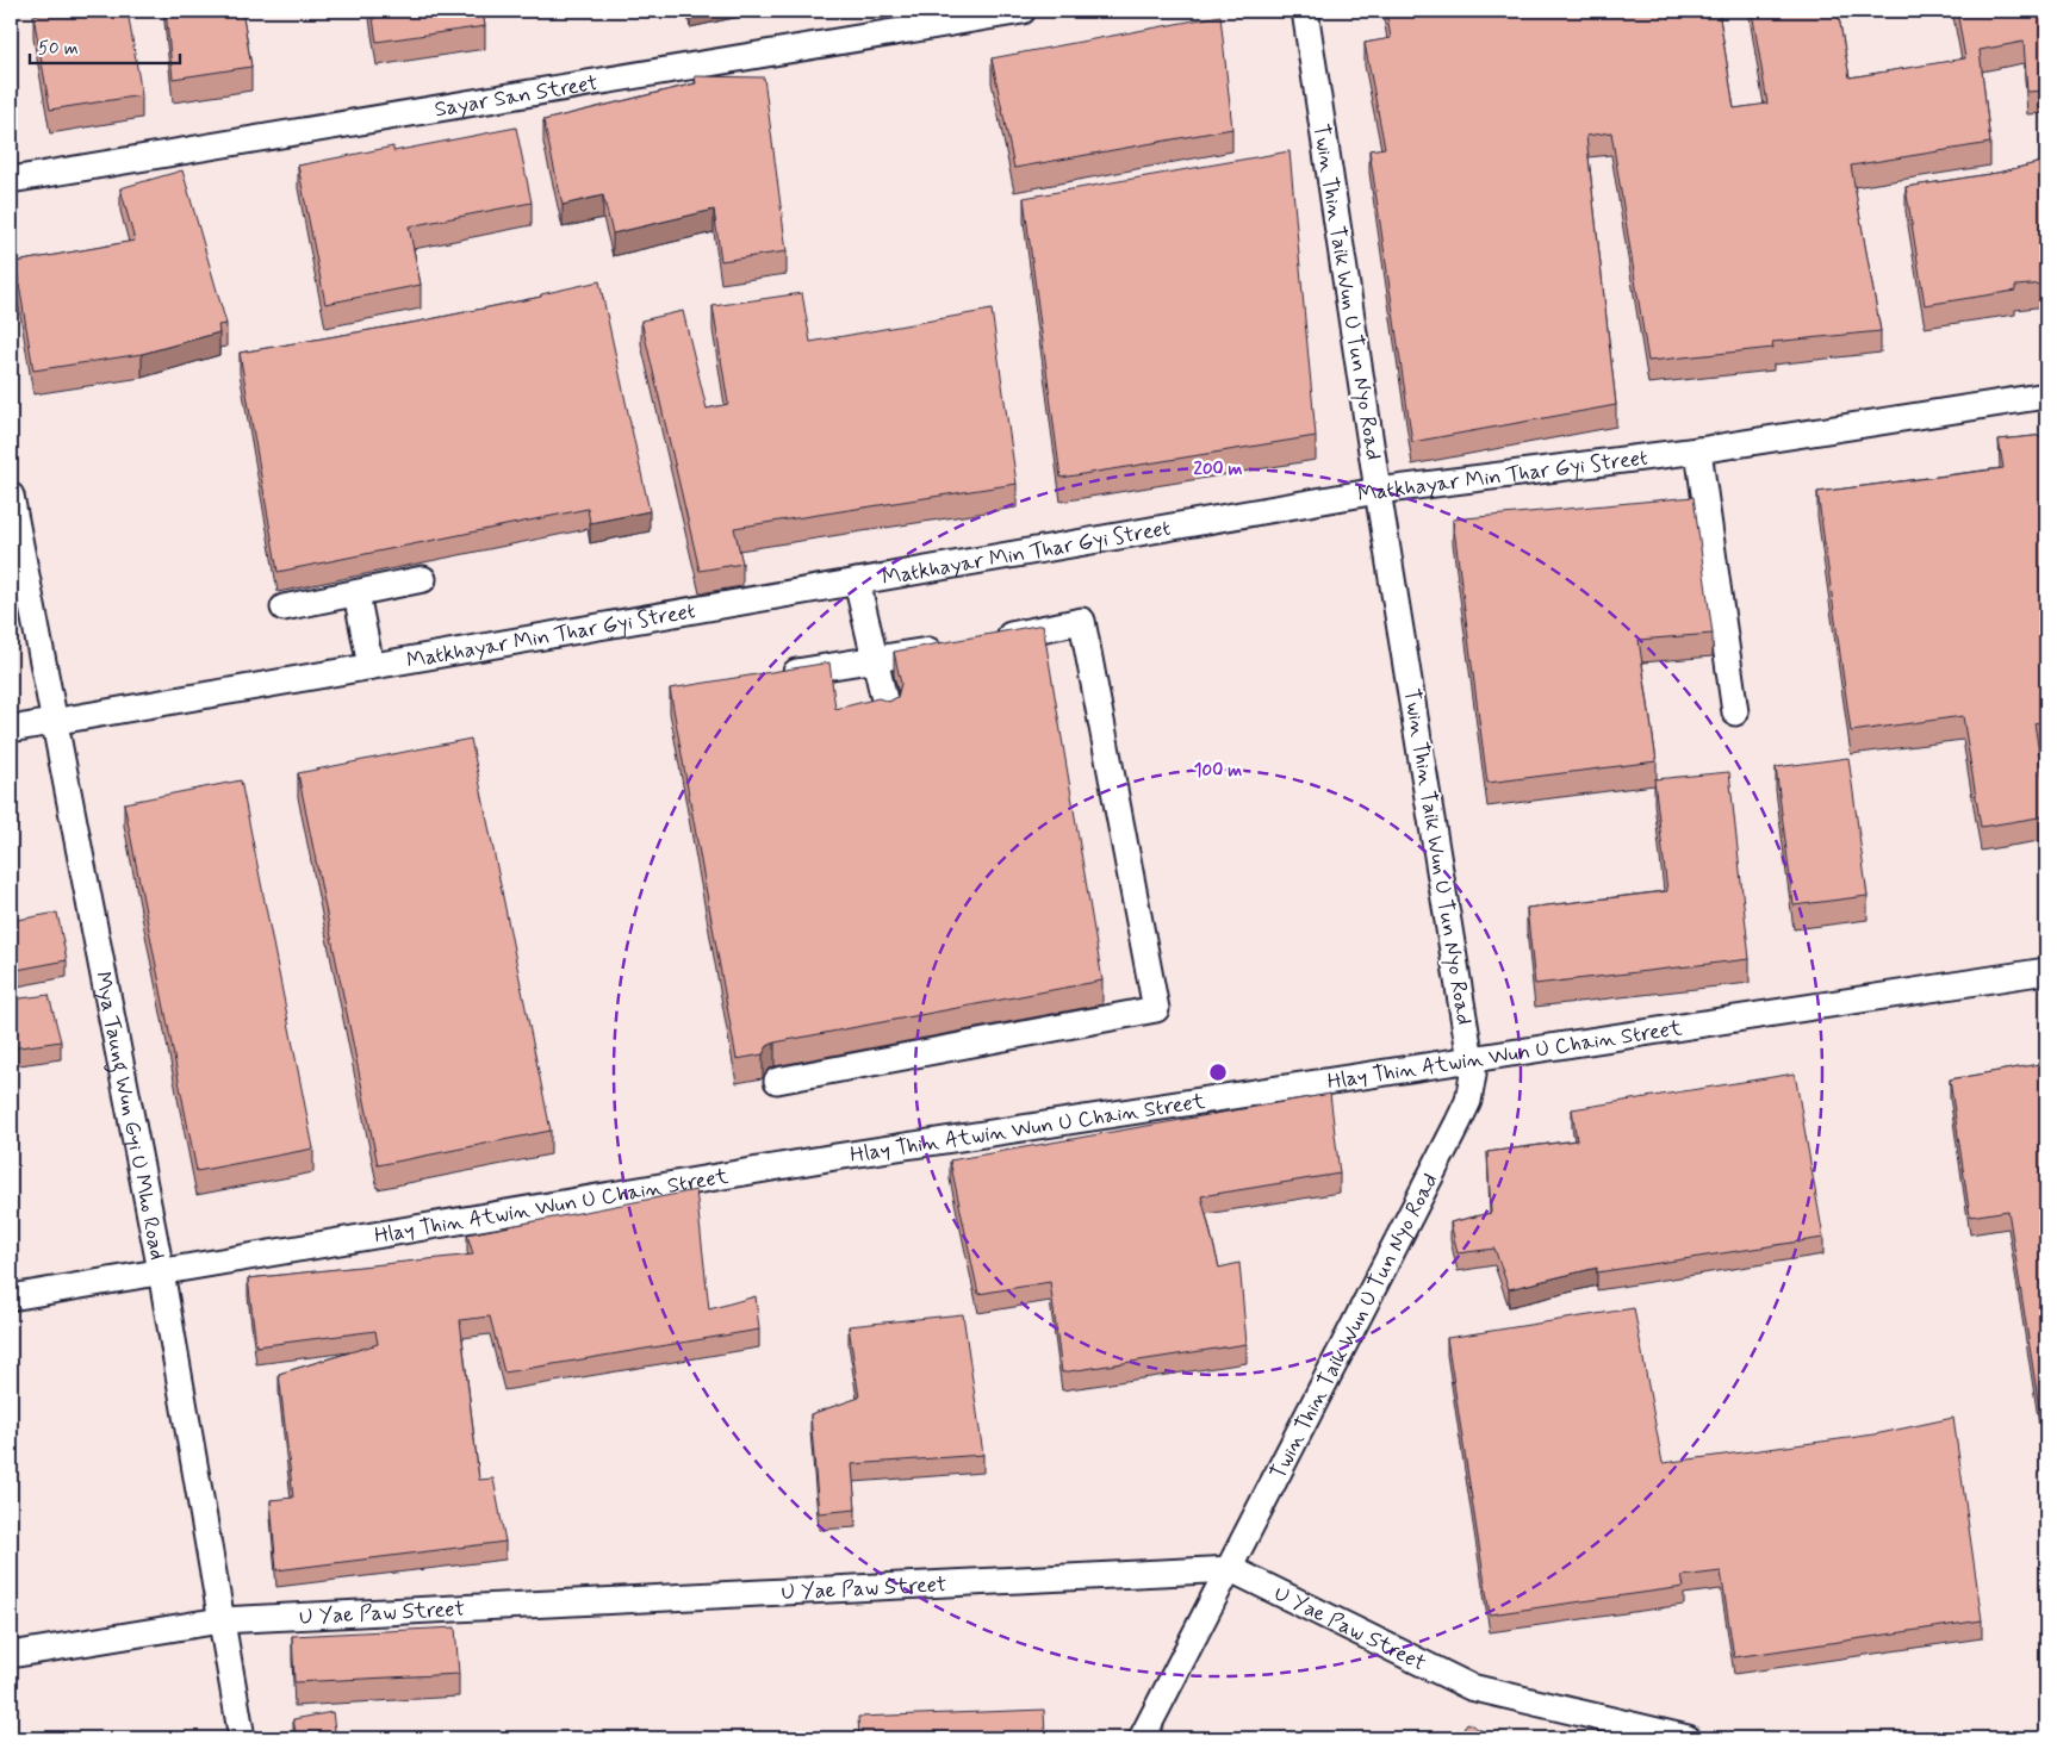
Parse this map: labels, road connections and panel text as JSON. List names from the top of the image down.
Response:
{
  "streets": {
    "street": [
      "Sayar San Street",
      "Twin Thin Taik Wun U Tun Nyo Road",
      "Matkhayar Min Thar Gyi Street",
      "Hlay Thin Atwin Wun U Chain Street",
      "Mya Taung Wun Gyi U Mho Road",
      "U Yae Paw Street"
    ]
  },
  "crossings": [
    ["Twin Thin Taik Wun U Tun Nyo Road", "Matkhayar Min Thar Gyi Street"],
    ["Twin Thin Taik Wun U Tun Nyo Road", "Hlay Thin Atwin Wun U Chain Street"],
    ["Twin Thin Taik Wun U Tun Nyo Road", "U Yae Paw Street"],
    ["Matkhayar Min Thar Gyi Street", "Mya Taung Wun Gyi U Mho Road"],
    ["Hlay Thin Atwin Wun U Chain Street", "Mya Taung Wun Gyi U Mho Road"],
    ["Mya Taung Wun Gyi U Mho Road", "U Yae Paw Street"]
  ],
  "scale_bar": "50 m",
  "rings": ["200 m", "100 m"]
}
